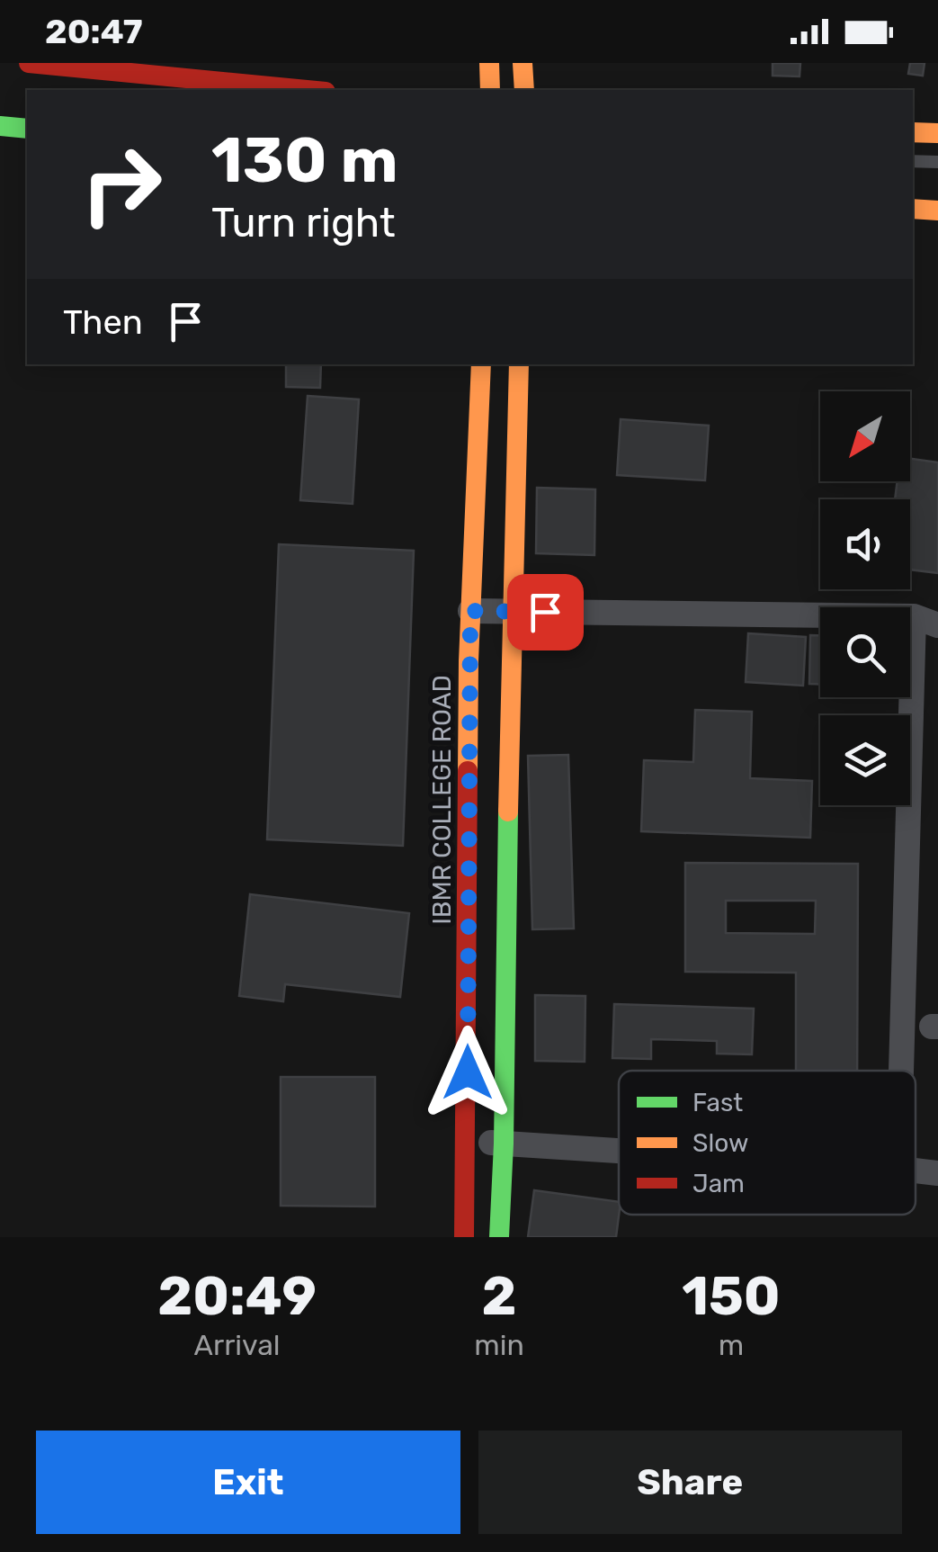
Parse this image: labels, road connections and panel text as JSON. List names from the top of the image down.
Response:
{
  "streets": {
    "main road": ["IBMR COLLEGE ROAD"]
  },
  "legend": ["Fast", "Slow", "Jam"],
  "north": "bottom left",
  "page": {
    "status": "20:47",
    "turn": ["130 m", "Turn right"],
    "then": "Then",
    "eta": [
      "20:49",
      "Arrival",
      "2",
      "min",
      "150",
      "m"
    ],
    "buttons": ["Exit", "Share"]
  }
}
